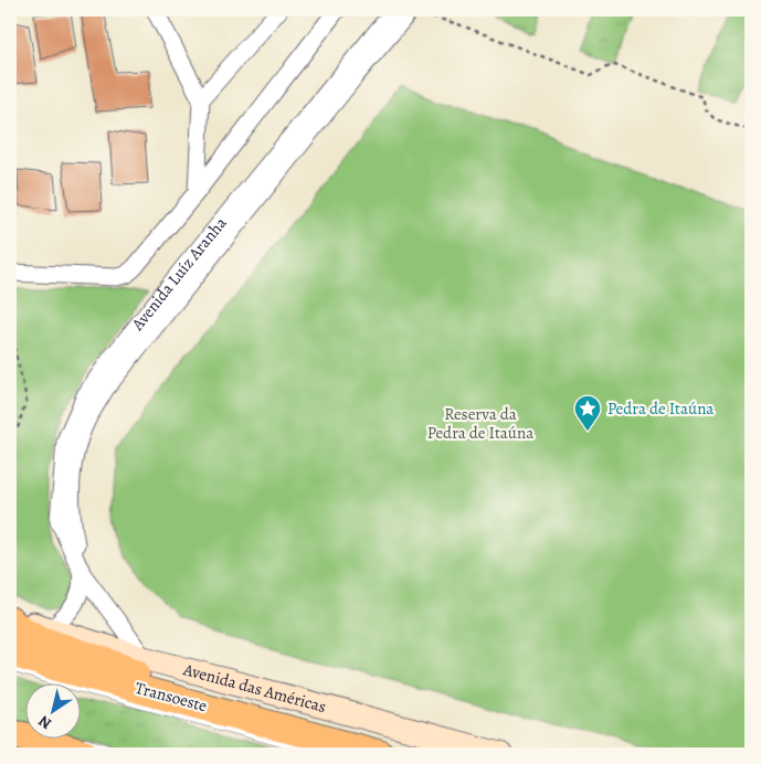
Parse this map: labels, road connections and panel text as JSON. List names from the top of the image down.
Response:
{
  "streets": {
    "highway": ["Avenida das Américas"],
    "street": ["Avenida Luíz Aranha"],
    "lane": ["Transoeste"]
  },
  "crossings": [
    ["Avenida Luíz Aranha", "Avenida das Américas"]
  ],
  "parks": ["Reserva da Pedra de Itaúna"],
  "places": {
    "place": ["Pedra de Itaúna"]
  },
  "north": "bottom left"
}
